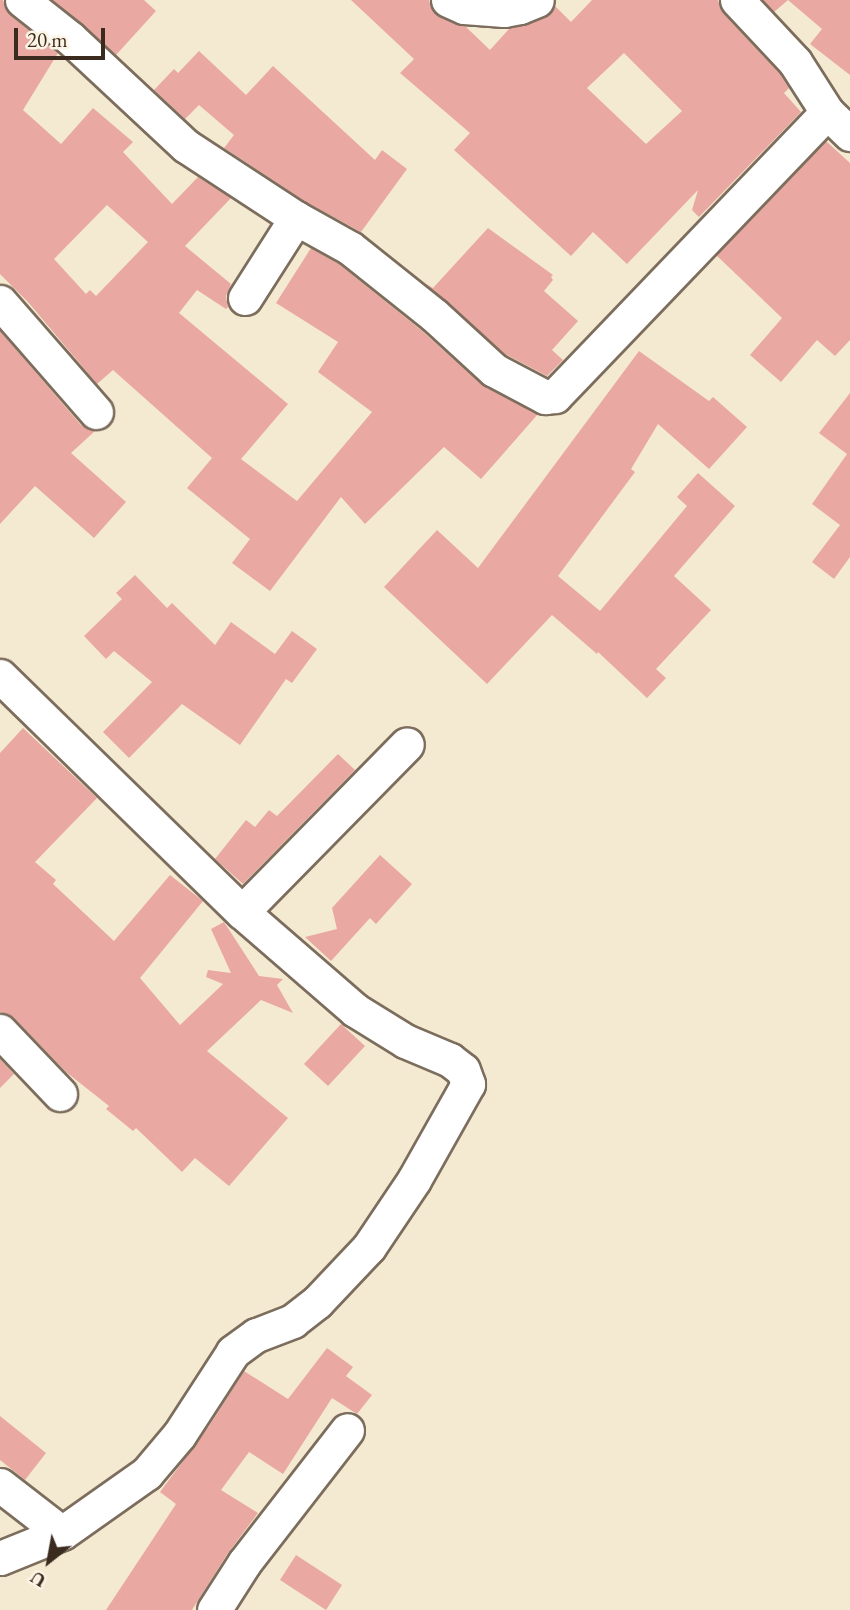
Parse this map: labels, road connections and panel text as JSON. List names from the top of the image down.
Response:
{
  "scale_bar": "20 m",
  "north": "bottom left"
}
